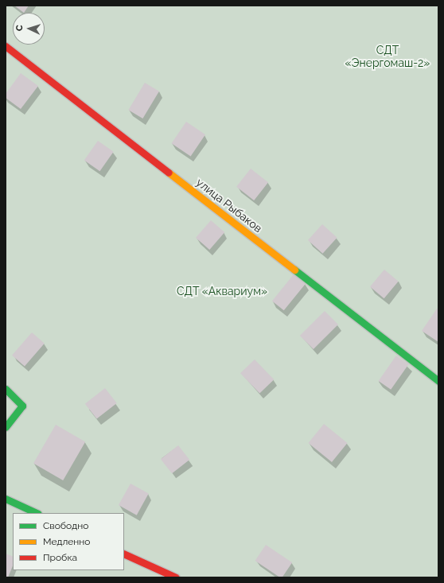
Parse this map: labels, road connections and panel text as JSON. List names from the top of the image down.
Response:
{
  "streets": {
    "street": ["улица Рыбаков"]
  },
  "parks": ["СДТ «Энергомаш-2»", "СДТ «Аквариум»"],
  "legend": ["Свободно", "Медленно", "Пробка"],
  "north": "left"
}
